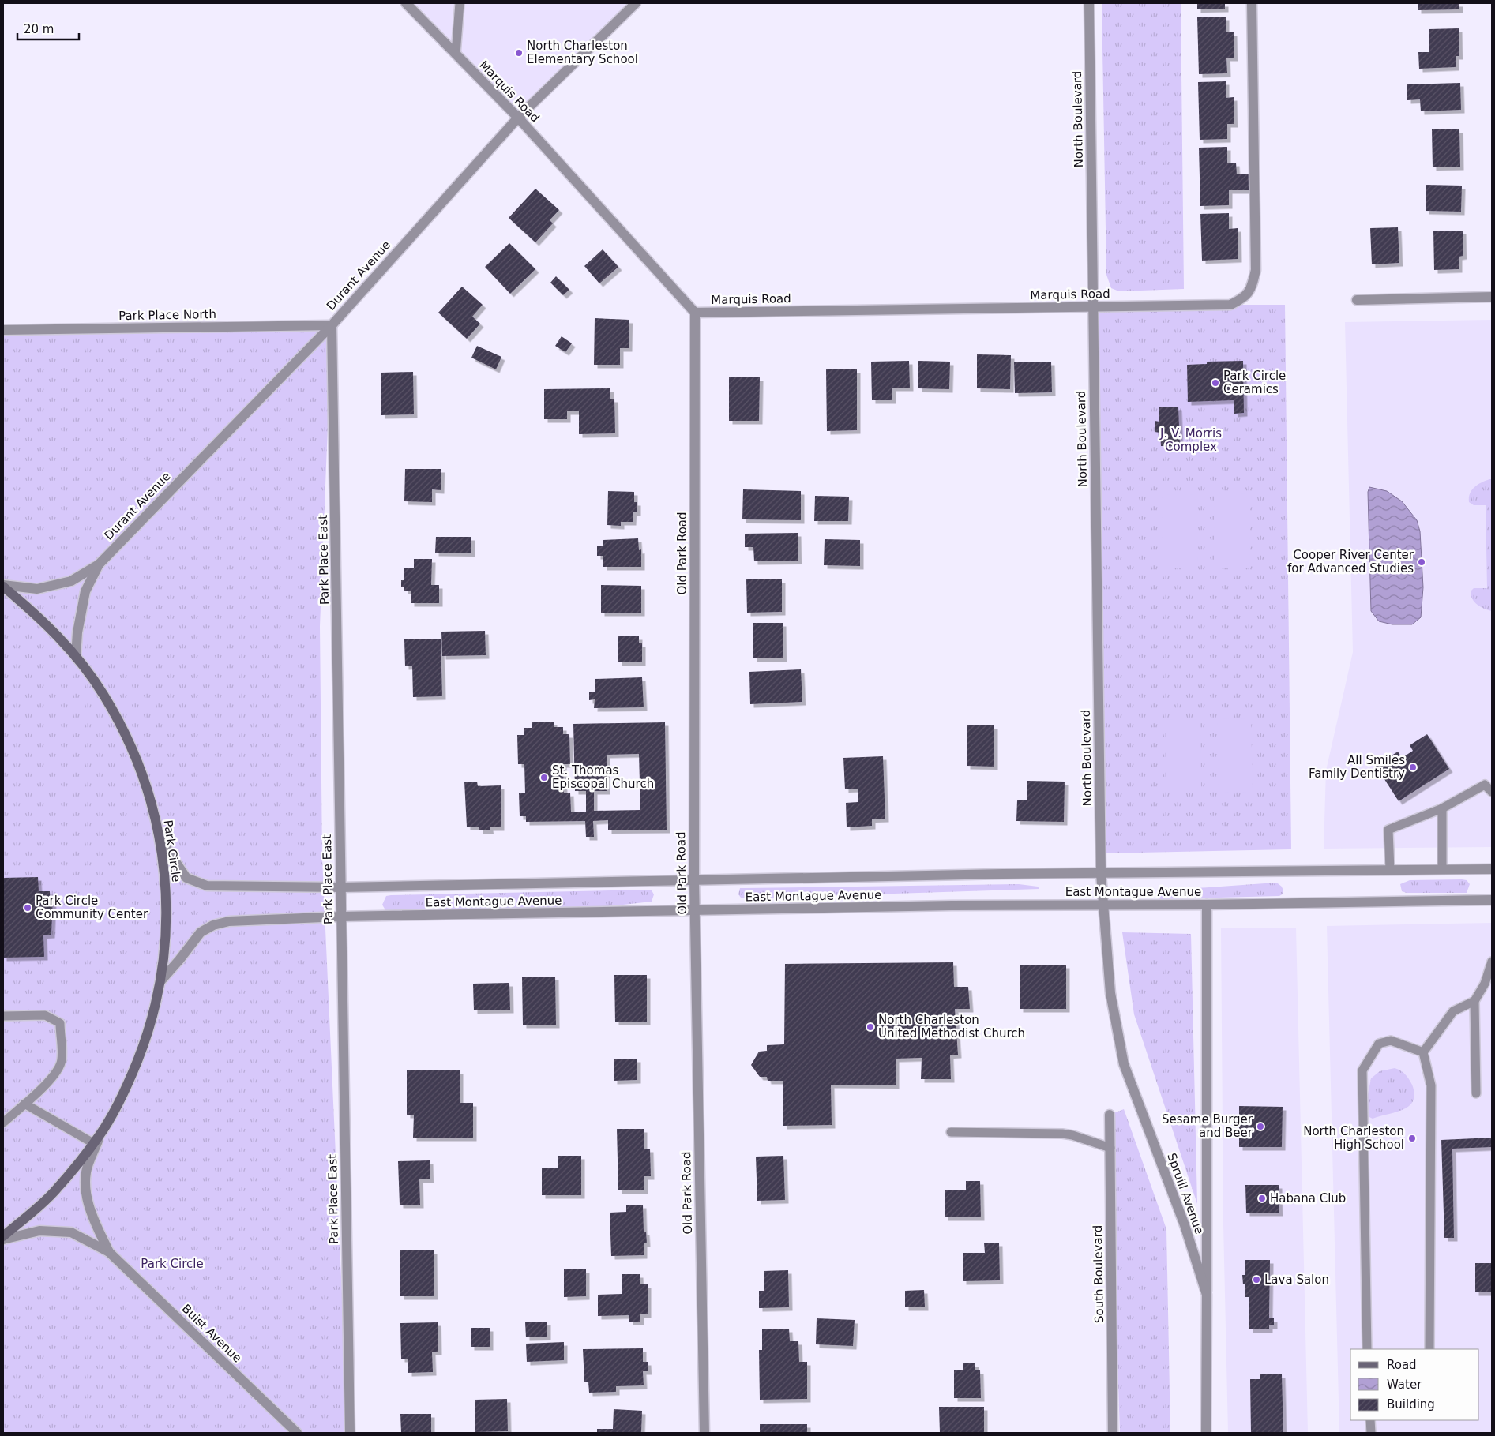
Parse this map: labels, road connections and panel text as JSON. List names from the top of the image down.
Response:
{
  "streets": {
    "main road": ["Park Circle"],
    "street": [
      "Marquis Road",
      "North Boulevard",
      "Durant Avenue",
      "Park Place North",
      "Old Park Road",
      "Park Place East",
      "East Montague Avenue",
      "Spruill Avenue",
      "South Boulevard",
      "Buist Avenue"
    ]
  },
  "crossings": [
    ["Marquis Road", "North Boulevard"],
    ["Marquis Road", "Durant Avenue"],
    ["Marquis Road", "Old Park Road"],
    ["North Boulevard", "East Montague Avenue"],
    ["North Boulevard", "Spruill Avenue"],
    ["Durant Avenue", "Park Place North"],
    ["Durant Avenue", "Park Place East"],
    ["Durant Avenue", "Park Circle"],
    ["Park Place North", "Park Place East"],
    ["Old Park Road", "East Montague Avenue"],
    ["Park Place East", "East Montague Avenue"],
    ["Park Circle", "East Montague Avenue"],
    ["Park Circle", "Buist Avenue"],
    ["East Montague Avenue", "Spruill Avenue"]
  ],
  "parks": ["J. V. Morris Complex", "Park Circle"],
  "places": [
    "North Charleston Elementary School",
    "Park Circle Ceramics",
    "Cooper River Center for Advanced Studies",
    "All Smiles Family Dentistry",
    "St. Thomas Episcopal Church",
    "Park Circle Community Center",
    "North Charleston United Methodist Church",
    "Sesame Burger and Beer",
    "North Charleston High School",
    "Habana Club",
    "Lava Salon"
  ],
  "legend": ["Road", "Water", "Building"],
  "scale_bar": "20 m"
}
